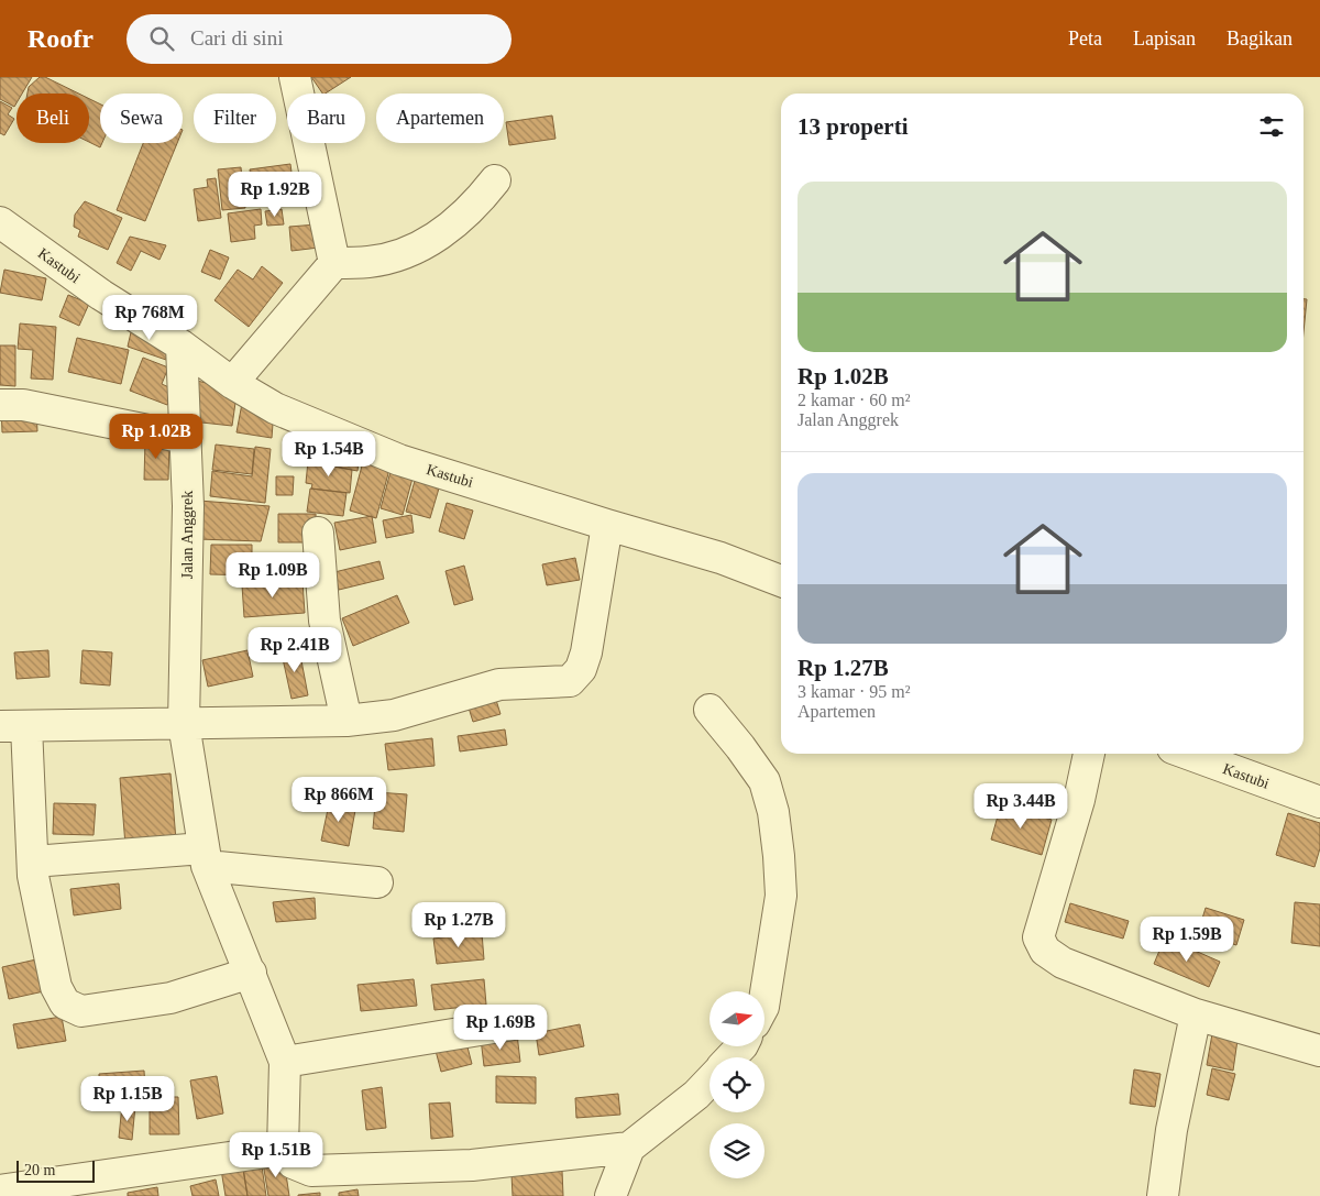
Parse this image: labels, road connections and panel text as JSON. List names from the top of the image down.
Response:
{
  "streets": {
    "street": ["Kastubi", "Jalan Anggrek"]
  },
  "crossings": [
    ["Kastubi", "Jalan Anggrek"]
  ],
  "scale_bar": "20 m",
  "north": "right",
  "page": {
    "header": "Roofr",
    "search": "Cari di sini",
    "nav": ["Peta", "Lapisan", "Bagikan"],
    "chip": [
      "Beli",
      "Sewa",
      "Filter",
      "Baru",
      "Apartemen"
    ],
    "heading": "13 properti",
    "list": [
      {
        "name": "Rp 1.02B",
        "note": "2 kamar · 60 m² · Jalan Anggrek"
      },
      {
        "name": "Rp 1.27B",
        "note": "3 kamar · 95 m² · Apartemen"
      }
    ],
    "price": [
      "Rp 1.92B",
      "Rp 768M",
      "Rp 1.02B",
      "Rp 1.54B",
      "Rp 1.09B",
      "Rp 2.41B",
      "Rp 866M",
      "Rp 3.44B",
      "Rp 1.27B",
      "Rp 1.59B",
      "Rp 1.69B",
      "Rp 1.15B",
      "Rp 1.51B"
    ],
    "scale": "20 m"
  }
}
